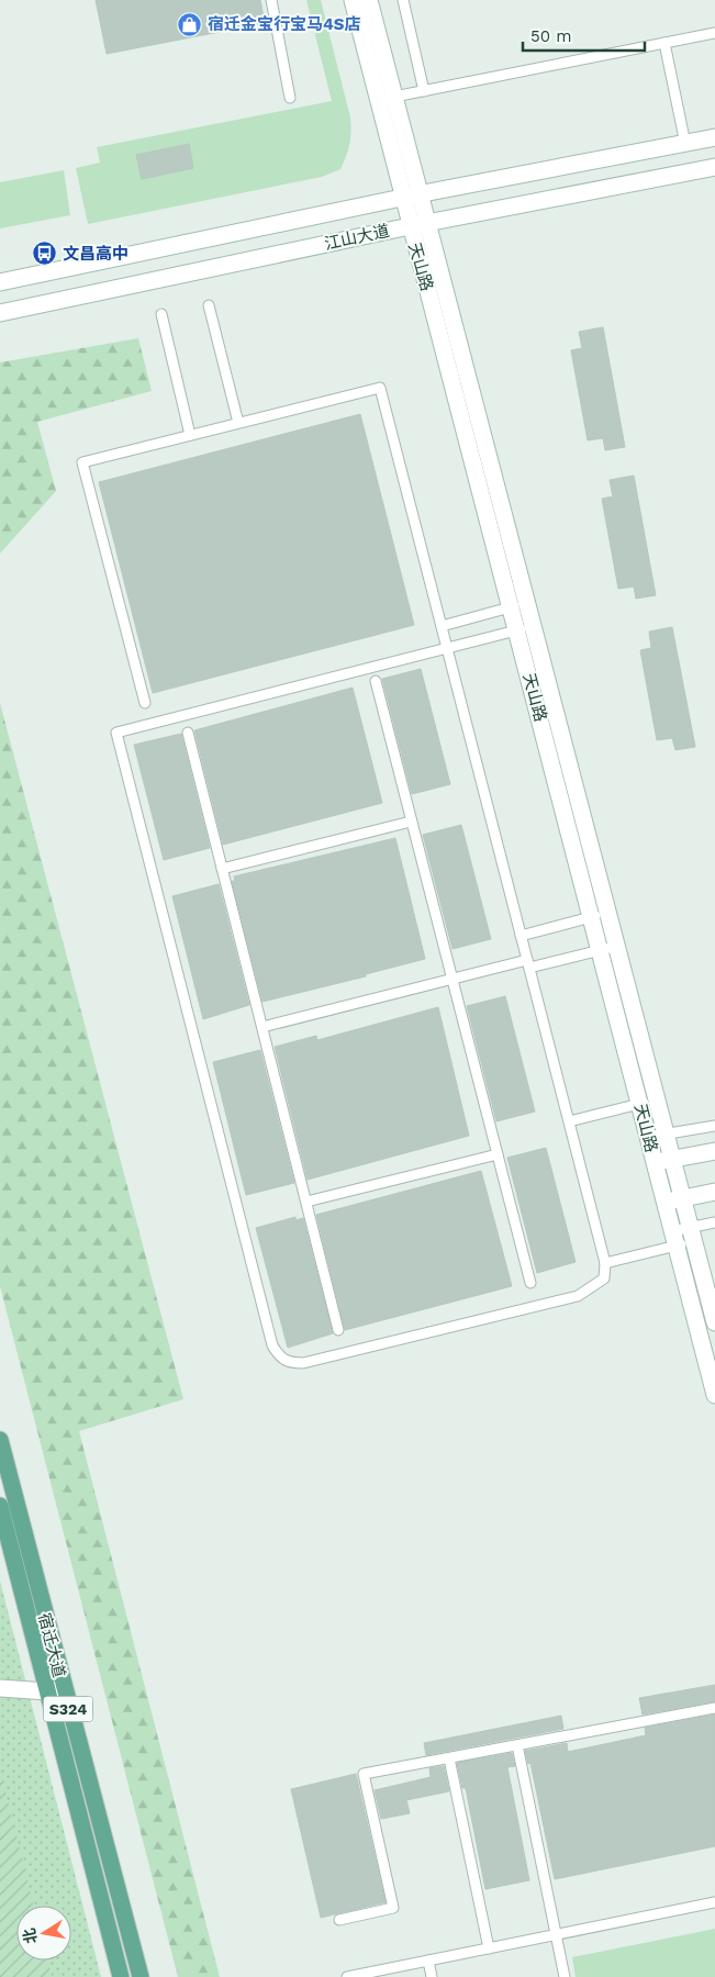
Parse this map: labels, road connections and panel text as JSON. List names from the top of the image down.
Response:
{
  "streets": {
    "main road": ["宿迁大道", "S324"],
    "street": ["江山大道", "天山路"]
  },
  "crossings": [
    ["江山大道", "天山路"]
  ],
  "places": {
    "shop": ["宿迁金宝行宝马4S店"],
    "bus stop": ["文昌高中"]
  },
  "scale_bar": "50 m",
  "north": "left"
}
